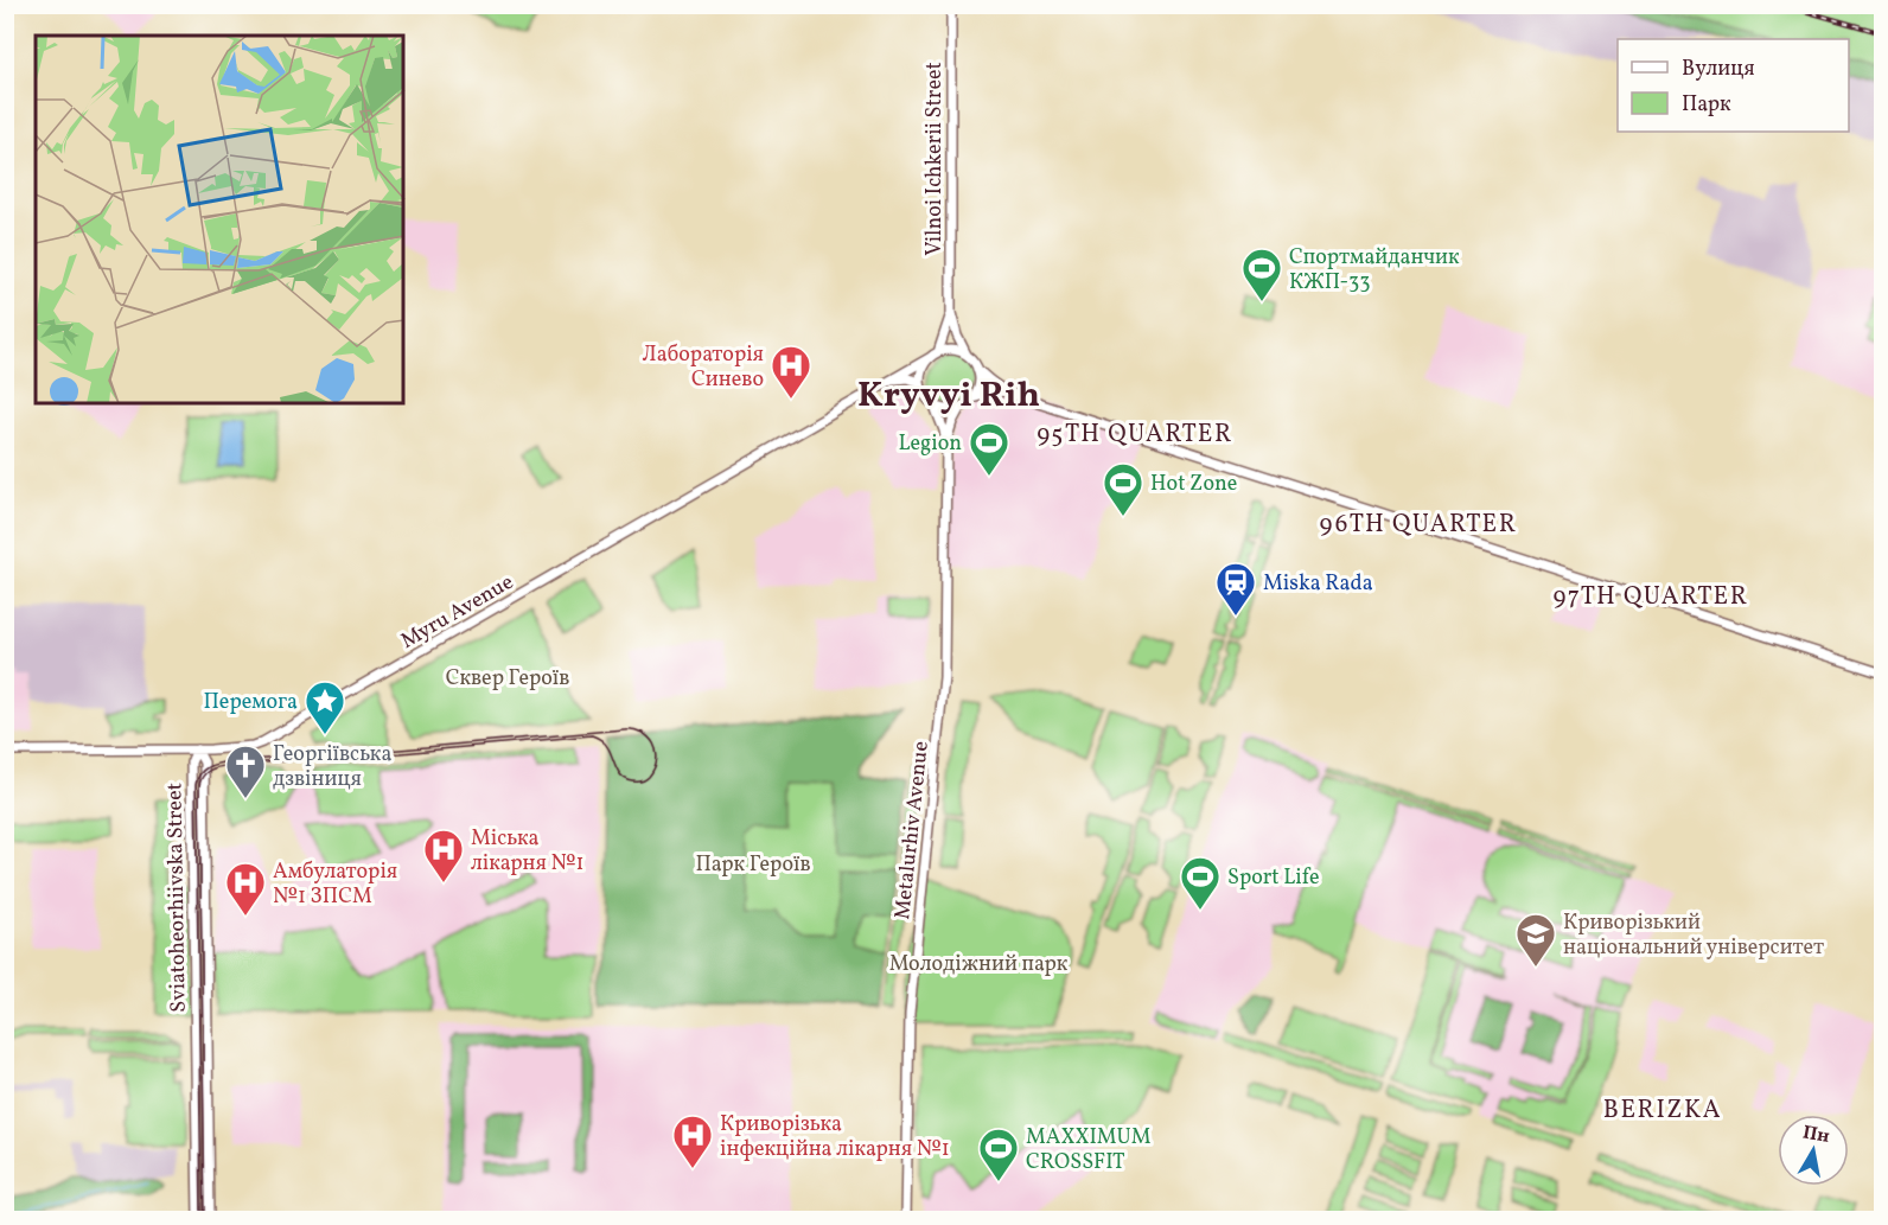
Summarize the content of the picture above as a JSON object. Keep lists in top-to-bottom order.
{
  "streets": {
    "main road": [
      "Vilnoi Ichkerii Street",
      "Myru Avenue",
      "Metalurhiv Avenue",
      "Sviatoheorhiivska Street"
    ]
  },
  "crossings": [
    ["Myru Avenue", "Sviatoheorhiivska Street"]
  ],
  "districts": [
    "Kryvyi Rih",
    "95TH QUARTER",
    "96TH QUARTER",
    "97TH QUARTER",
    "BERIZKA"
  ],
  "parks": ["Сквер Героїв", "Парк Героїв", "Молодіжний парк"],
  "places": {
    "sports": [
      "Спортмайданчик КЖП-33",
      "Legion",
      "Hot Zone",
      "Sport Life",
      "MAXXIMUM CROSSFIT"
    ],
    "hospital": [
      "Лабораторія Синево",
      "Міська лікарня №1",
      "Амбулаторія №1 ЗПСМ",
      "Криворізька інфекційна лікарня №1"
    ],
    "station": ["Miska Rada"],
    "place": ["Перемога"],
    "church": ["Георгіївська дзвіниця"],
    "school or university": ["Криворізький національний університет"]
  },
  "legend": ["Вулиця", "Парк"],
  "north": "top"
}
